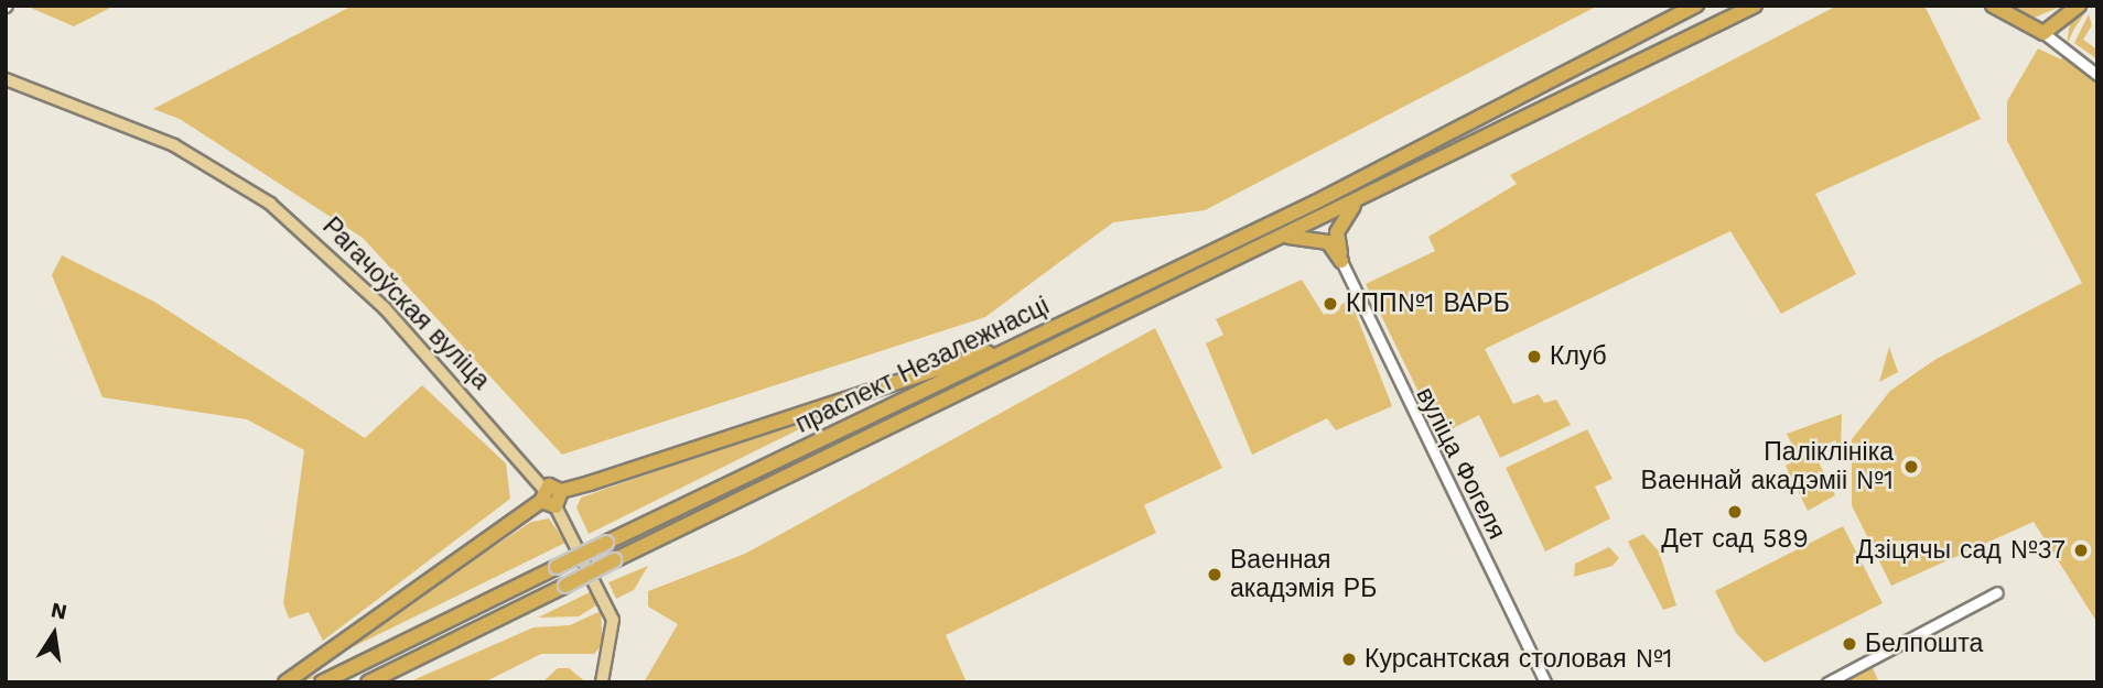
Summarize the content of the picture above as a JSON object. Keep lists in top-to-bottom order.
{
  "streets": {
    "highway": ["праспект Незалежнасці"],
    "main road": ["Рагачоўская вуліца"],
    "street": ["вуліца Фогеля"]
  },
  "places": [
    "КПП№1 ВАРБ",
    "Клуб",
    "Паліклініка Ваеннай акадэміі №1",
    "Дет сад 589",
    "Дзіцячы сад №37",
    "Ваенная акадэмія РБ",
    "Белпошта",
    "Курсантская столовая №1"
  ],
  "north": "top"
}
